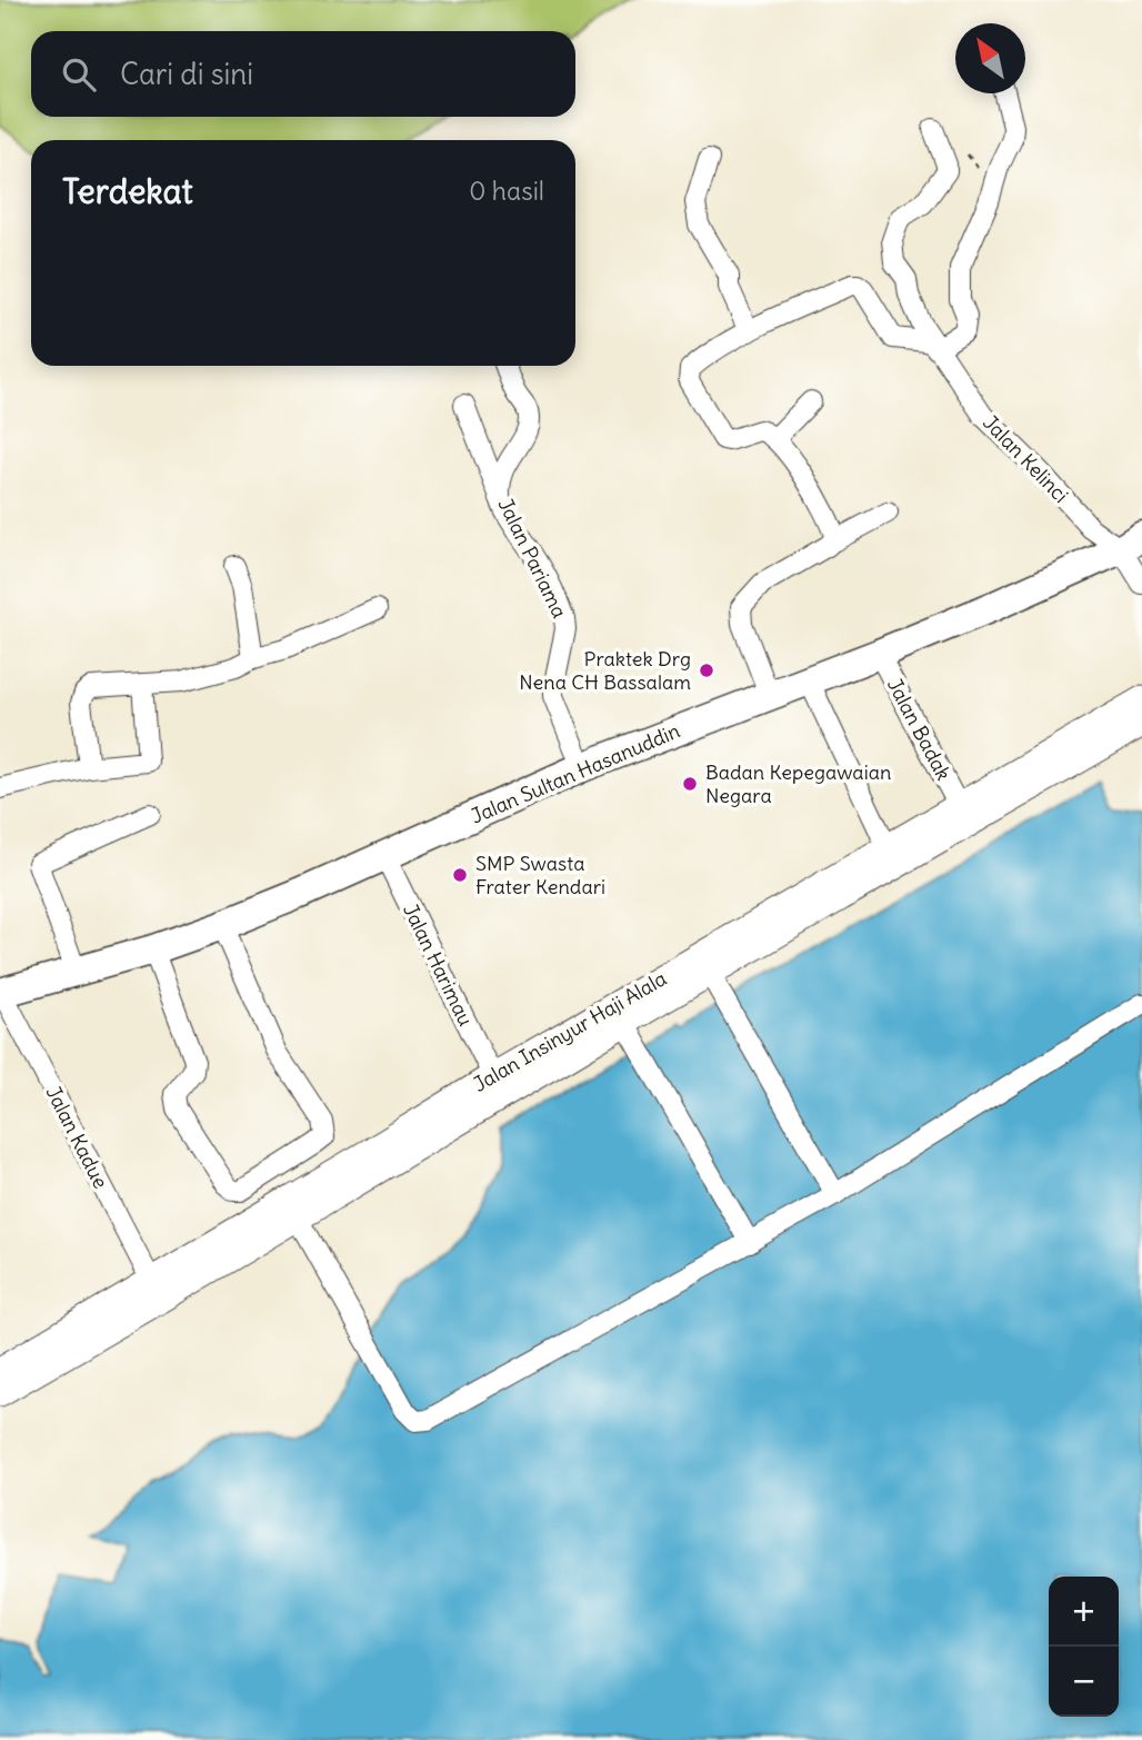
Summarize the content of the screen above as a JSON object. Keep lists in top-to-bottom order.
{
  "streets": {
    "highway": ["Jalan Sultan Hasanuddin"],
    "main road": ["Jalan Insinyur Haji Alala"],
    "street": [
      "Jalan Kelinci",
      "Jalan Pariama",
      "Jalan Badak",
      "Jalan Harimau",
      "Jalan Kadue"
    ]
  },
  "crossings": [
    ["Jalan Kelinci", "Jalan Sultan Hasanuddin"],
    ["Jalan Pariama", "Jalan Sultan Hasanuddin"],
    ["Jalan Badak", "Jalan Sultan Hasanuddin"],
    ["Jalan Badak", "Jalan Insinyur Haji Alala"],
    ["Jalan Sultan Hasanuddin", "Jalan Harimau"],
    ["Jalan Sultan Hasanuddin", "Jalan Kadue"],
    ["Jalan Harimau", "Jalan Insinyur Haji Alala"],
    ["Jalan Insinyur Haji Alala", "Jalan Kadue"]
  ],
  "places": ["Praktek Drg Nena CH Bassalam", "Badan Kepegawaian Negara", "SMP Swasta Frater Kendari"],
  "north": "top left",
  "page": {
    "search": "Cari di sini",
    "heading": ["Terdekat", "0 hasil"],
    "map_buttons": ["+", "−"]
  }
}
